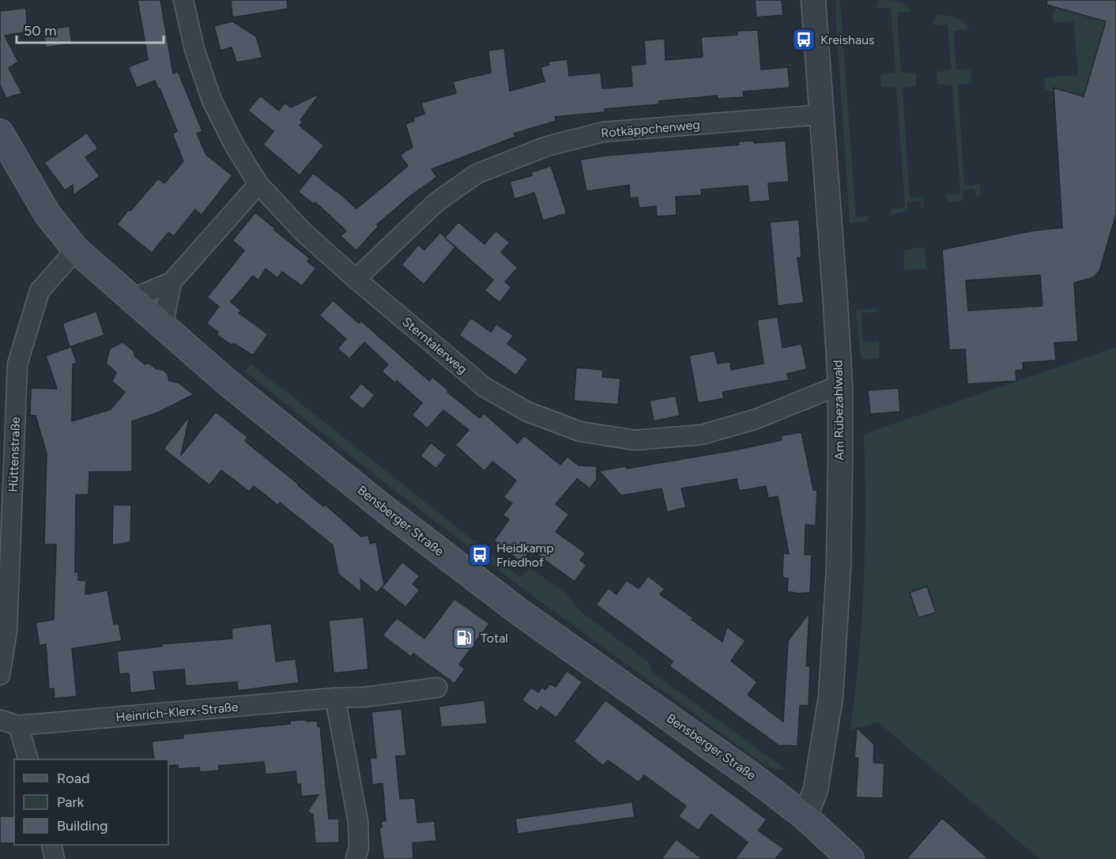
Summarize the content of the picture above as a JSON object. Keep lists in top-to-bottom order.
{
  "streets": {
    "main road": ["Bensberger Straße"],
    "street": [
      "Rotkäppchenweg",
      "Sterntalerweg",
      "Am Rübezahlwald",
      "Hüttenstraße",
      "Heinrich-Klerx-Straße"
    ]
  },
  "crossings": [
    ["Rotkäppchenweg", "Sterntalerweg"],
    ["Rotkäppchenweg", "Am Rübezahlwald"],
    ["Sterntalerweg", "Am Rübezahlwald"],
    ["Am Rübezahlwald", "Bensberger Straße"],
    ["Hüttenstraße", "Bensberger Straße"]
  ],
  "places": {
    "bus stop": ["Kreishaus", "Heidkamp Friedhof"],
    "fuel station": ["Total"]
  },
  "legend": ["Road", "Park", "Building"],
  "scale_bar": "50 m"
}
